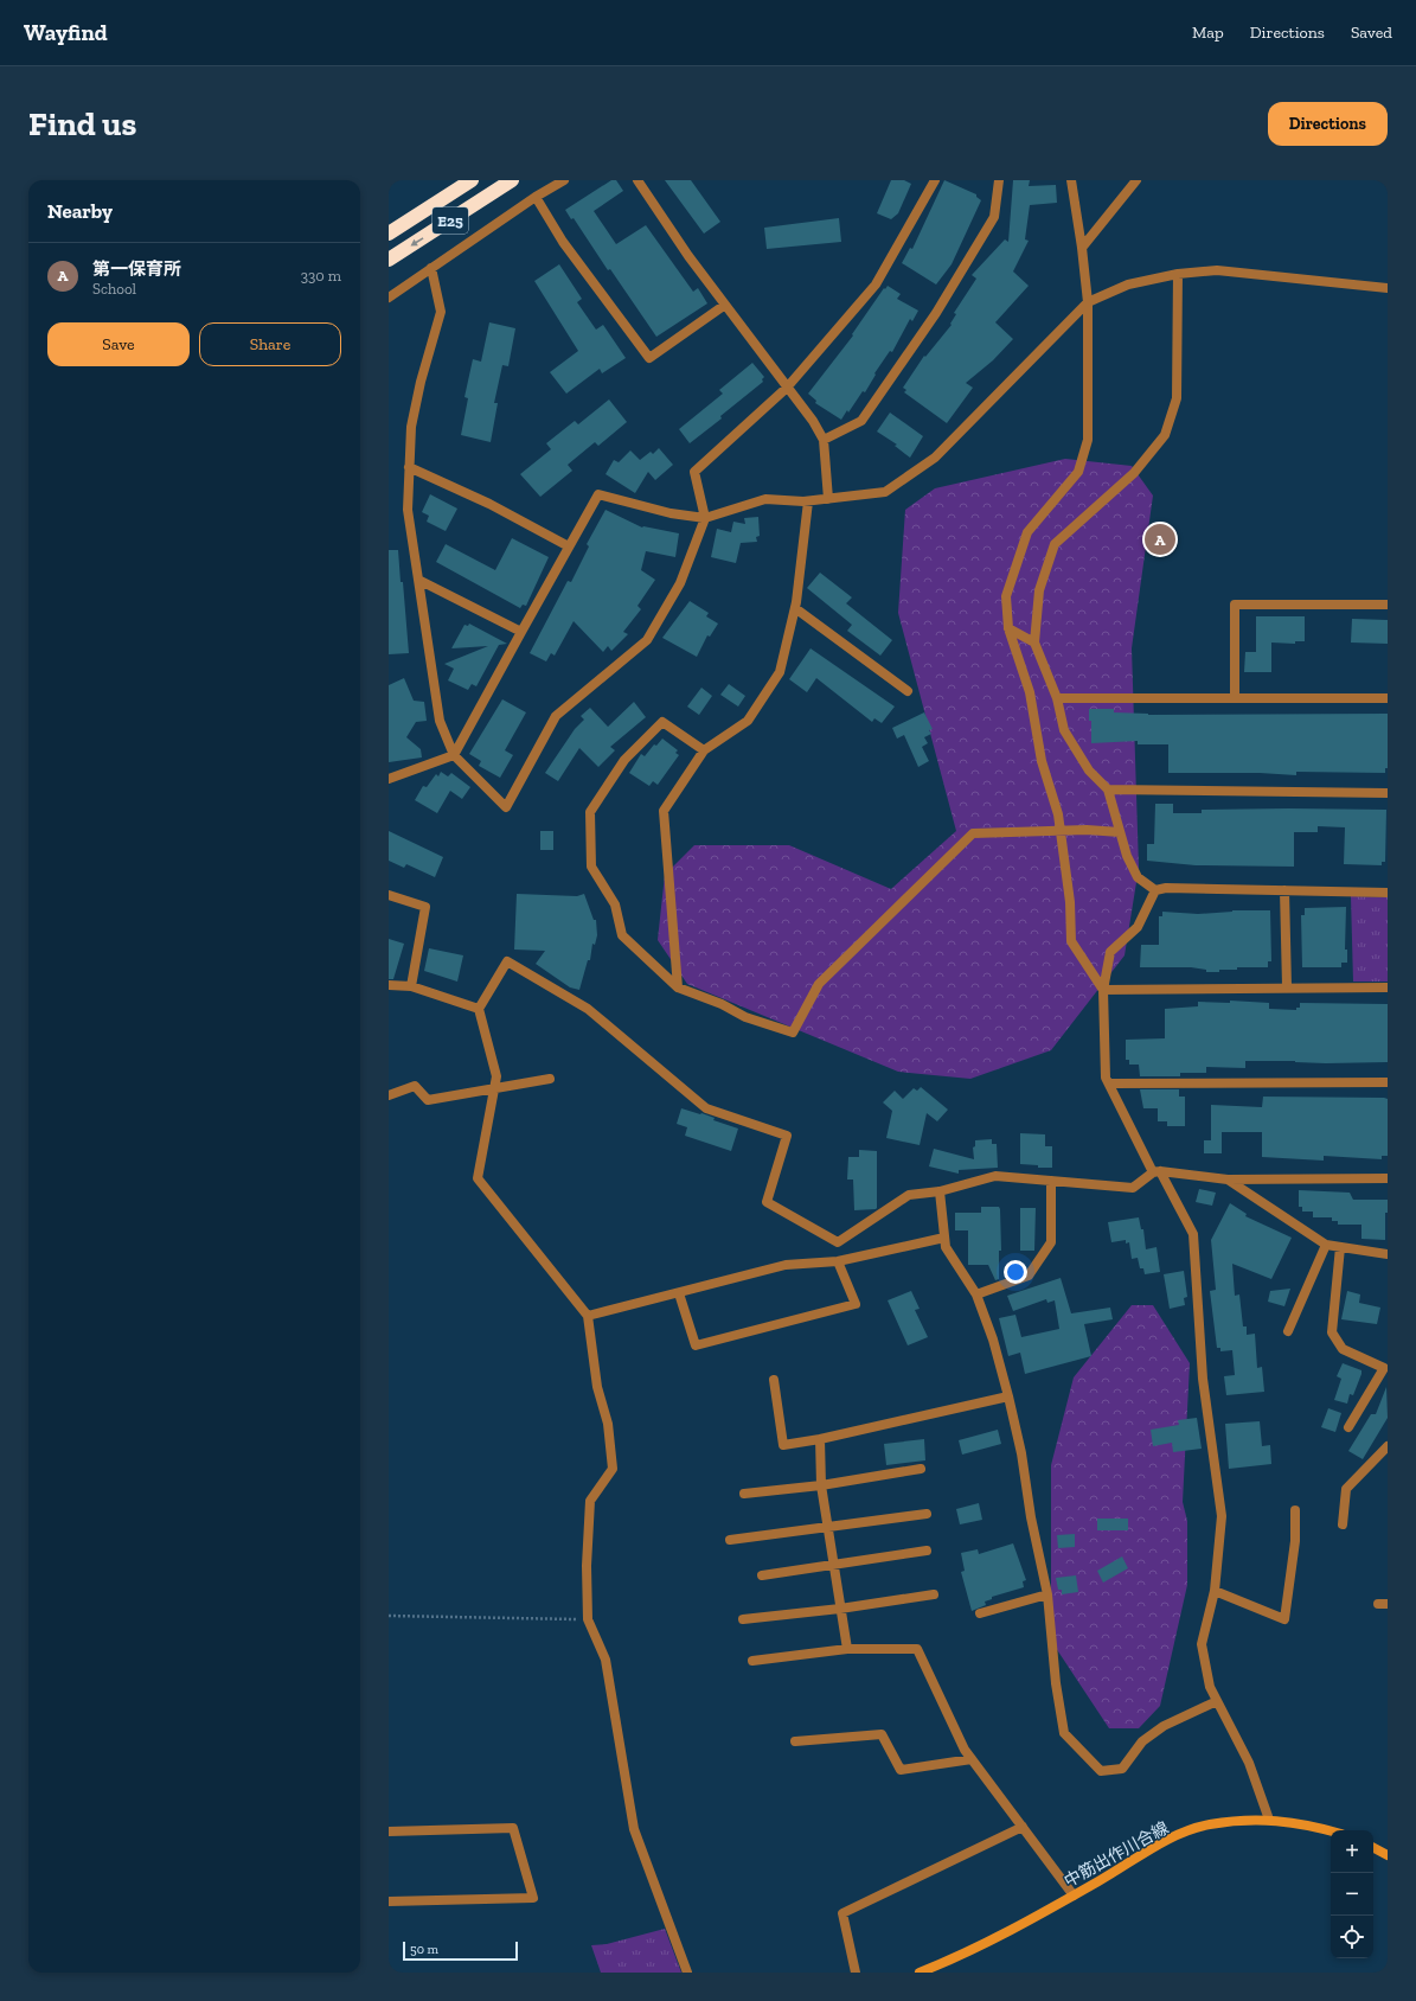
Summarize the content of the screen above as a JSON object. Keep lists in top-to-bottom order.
{
  "streets": {
    "highway": ["E25"],
    "main road": ["中筋出作川合線"]
  },
  "scale_bar": "50 m",
  "page": {
    "header": "Wayfind",
    "nav": ["Map", "Directions", "Saved"],
    "buttons": [
      "Directions",
      ["Save", "Share"]
    ],
    "title": "Find us",
    "heading": "Nearby",
    "list": [
      {
        "mark": "A",
        "name": "第一保育所",
        "note": "School",
        "value": "330 m"
      }
    ],
    "pins": "A",
    "map_buttons": ["+", "−"],
    "scale": "50 m"
  }
}
